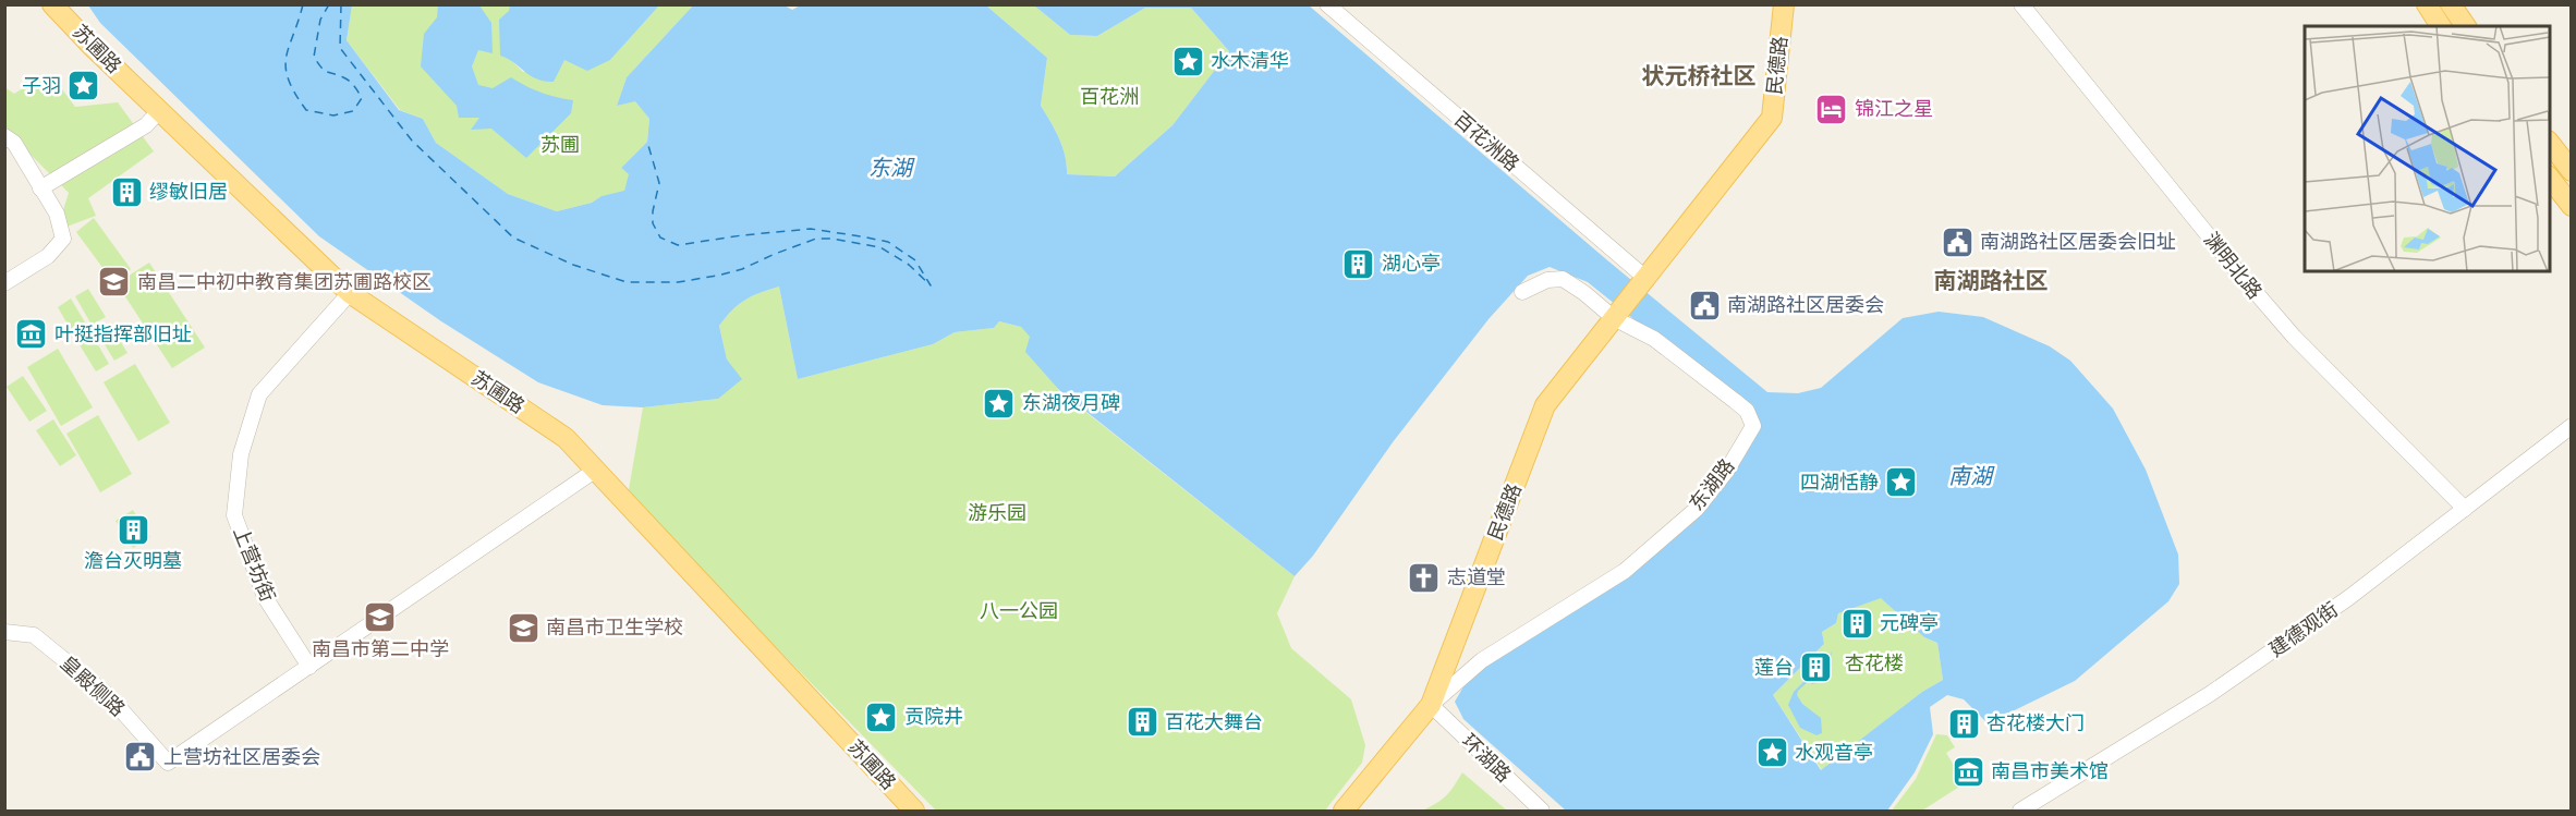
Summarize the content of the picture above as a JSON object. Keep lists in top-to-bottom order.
{
  "streets": {
    "main road": ["苏圃路", "民德路"],
    "street": [
      "百花洲路",
      "渊明北路",
      "东湖路",
      "上营坊街",
      "建德观街",
      "皇殿侧路",
      "环湖路"
    ]
  },
  "crossings": [
    ["苏圃路", "上营坊街"],
    ["民德路", "百花洲路"],
    ["民德路", "东湖路"],
    ["民德路", "环湖路"],
    ["渊明北路", "建德观街"],
    ["东湖路", "环湖路"],
    ["上营坊街", "皇殿侧路"]
  ],
  "districts": ["状元桥社区", "南湖路社区"],
  "water": ["东湖", "南湖"],
  "parks": [
    "百花洲",
    "苏圃",
    "游乐园",
    "八一公园",
    "杏花楼"
  ],
  "places": {
    "place": [
      "水木清华",
      "子羽",
      "东湖夜月碑",
      "四湖恬静",
      "贡院井",
      "水观音亭"
    ],
    "hotel": ["锦江之星"],
    "building": [
      "缪敏旧居",
      "湖心亭",
      "澹台灭明墓",
      "元碑亭",
      "莲台",
      "百花大舞台",
      "杏花楼大门"
    ],
    "public building": ["南湖路社区居委会旧址", "南湖路社区居委会", "上营坊社区居委会"],
    "school or university": ["南昌二中初中教育集团苏圃路校区", "南昌市第二中学", "南昌市卫生学校"],
    "museum": ["叶挺指挥部旧址", "南昌市美术馆"],
    "church": ["志道堂"]
  }
}
